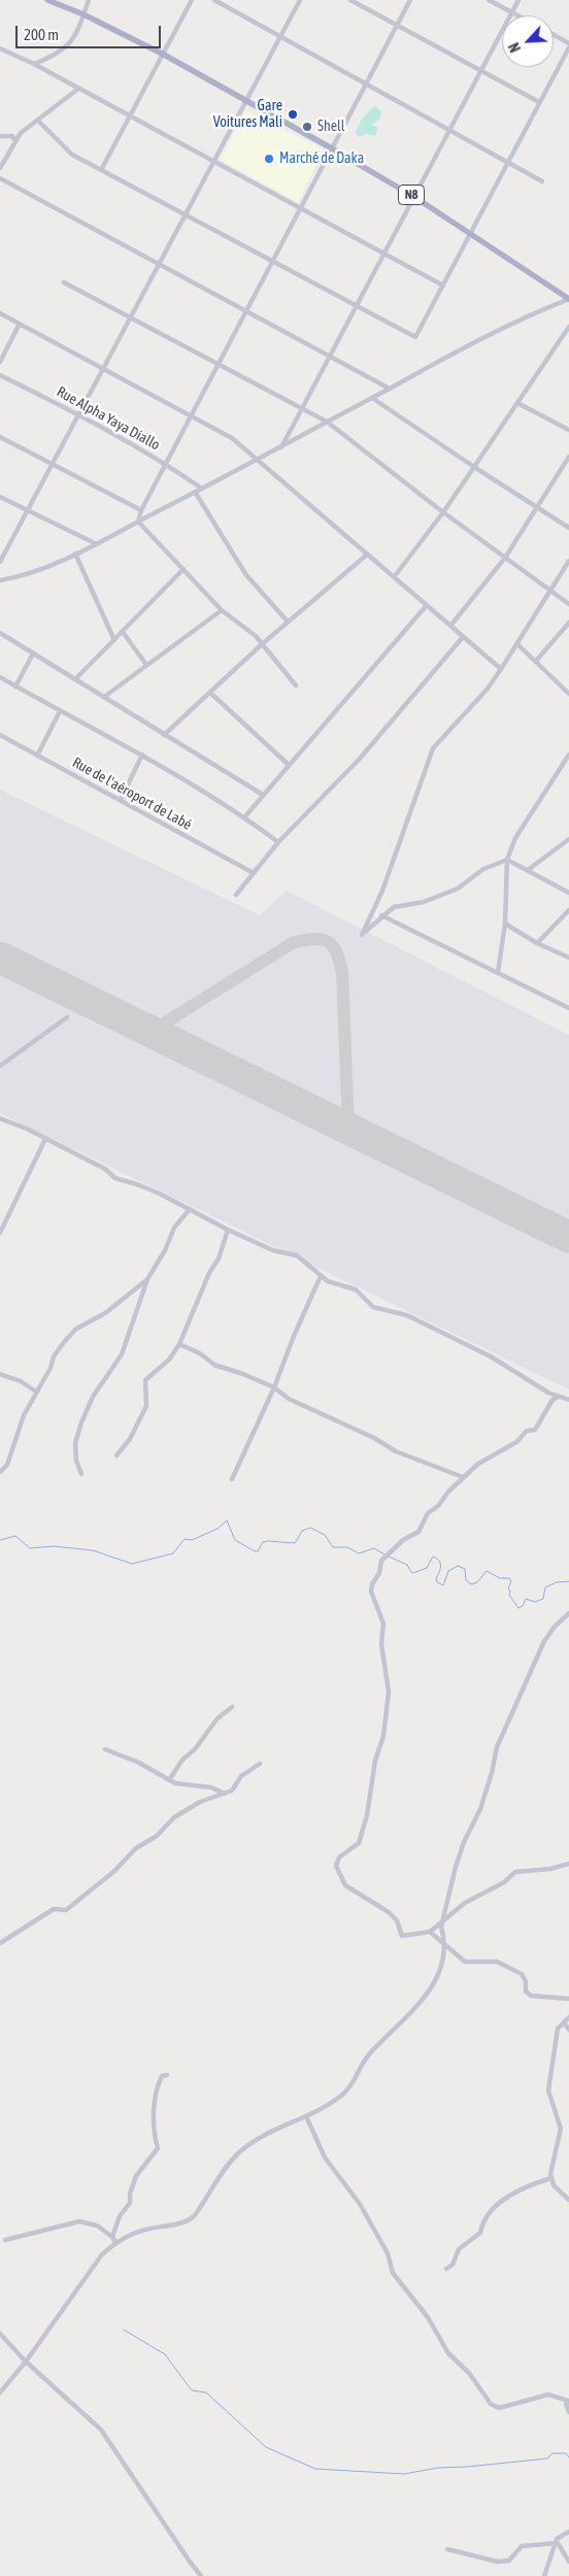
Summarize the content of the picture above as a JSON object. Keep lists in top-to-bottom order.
{
  "streets": {
    "main road": ["N8"],
    "street": ["Rue Alpha Yaya Diallo", "Rue de l'aéroport de Labé"]
  },
  "places": ["Gare Voitures Mali", "Shell", "Marché de Daka"],
  "scale_bar": "200 m",
  "north": "bottom left"
}
